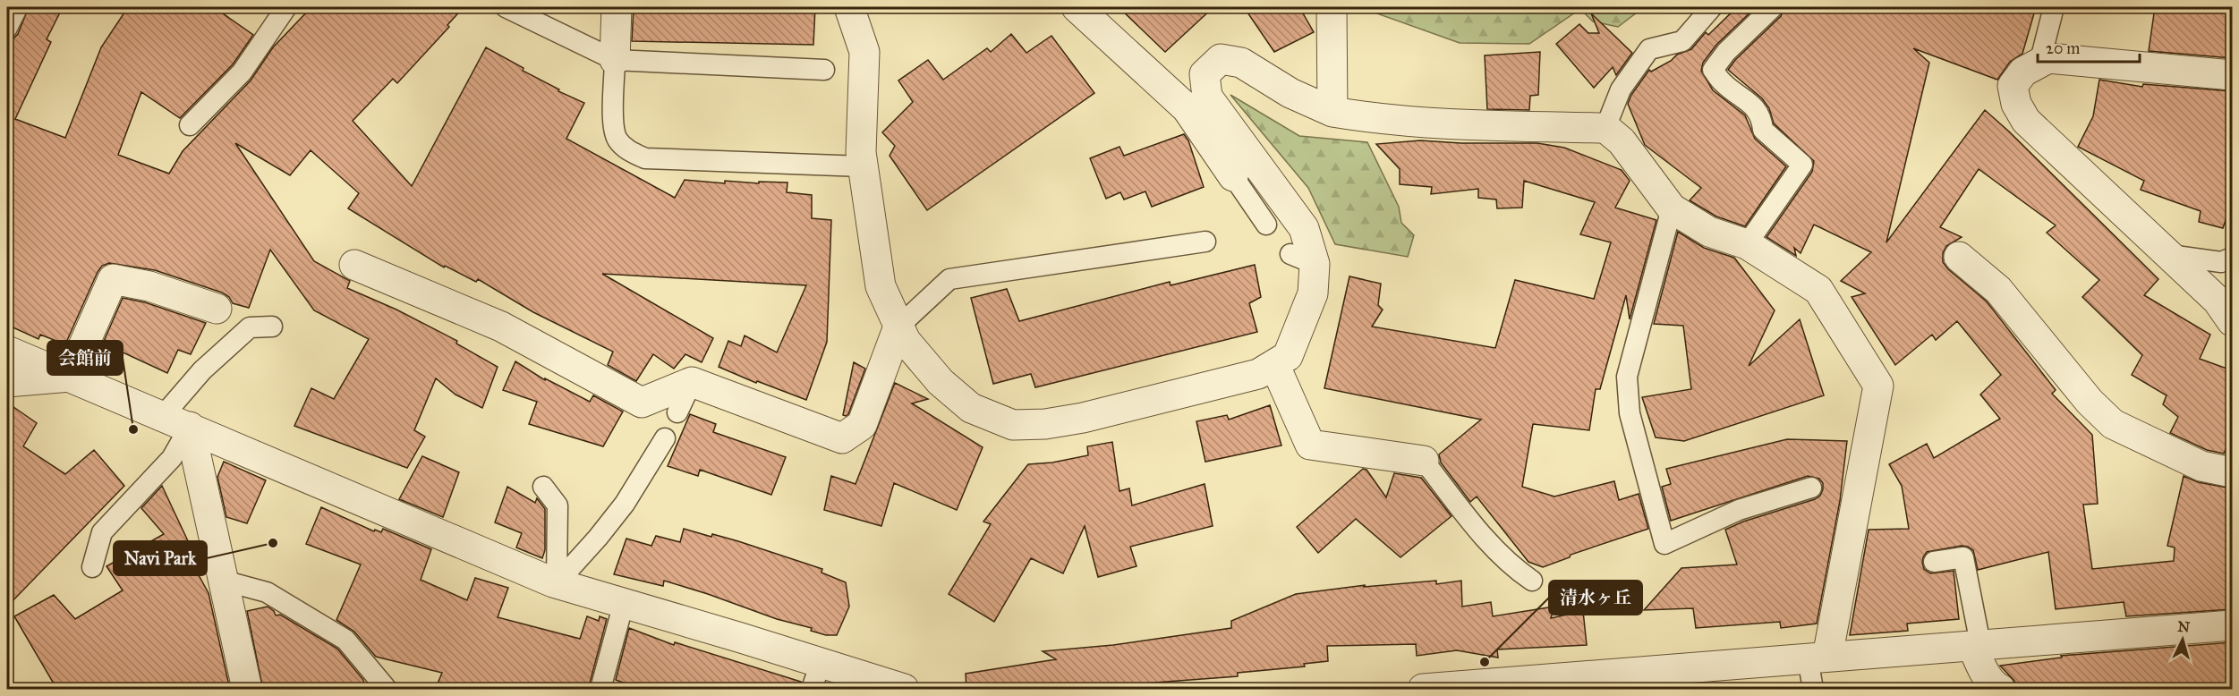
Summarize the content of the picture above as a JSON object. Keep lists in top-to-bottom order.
{
  "places": ["会館前", "Navi Park", "清水ヶ丘"],
  "scale_bar": "20 m",
  "north": "top"
}
